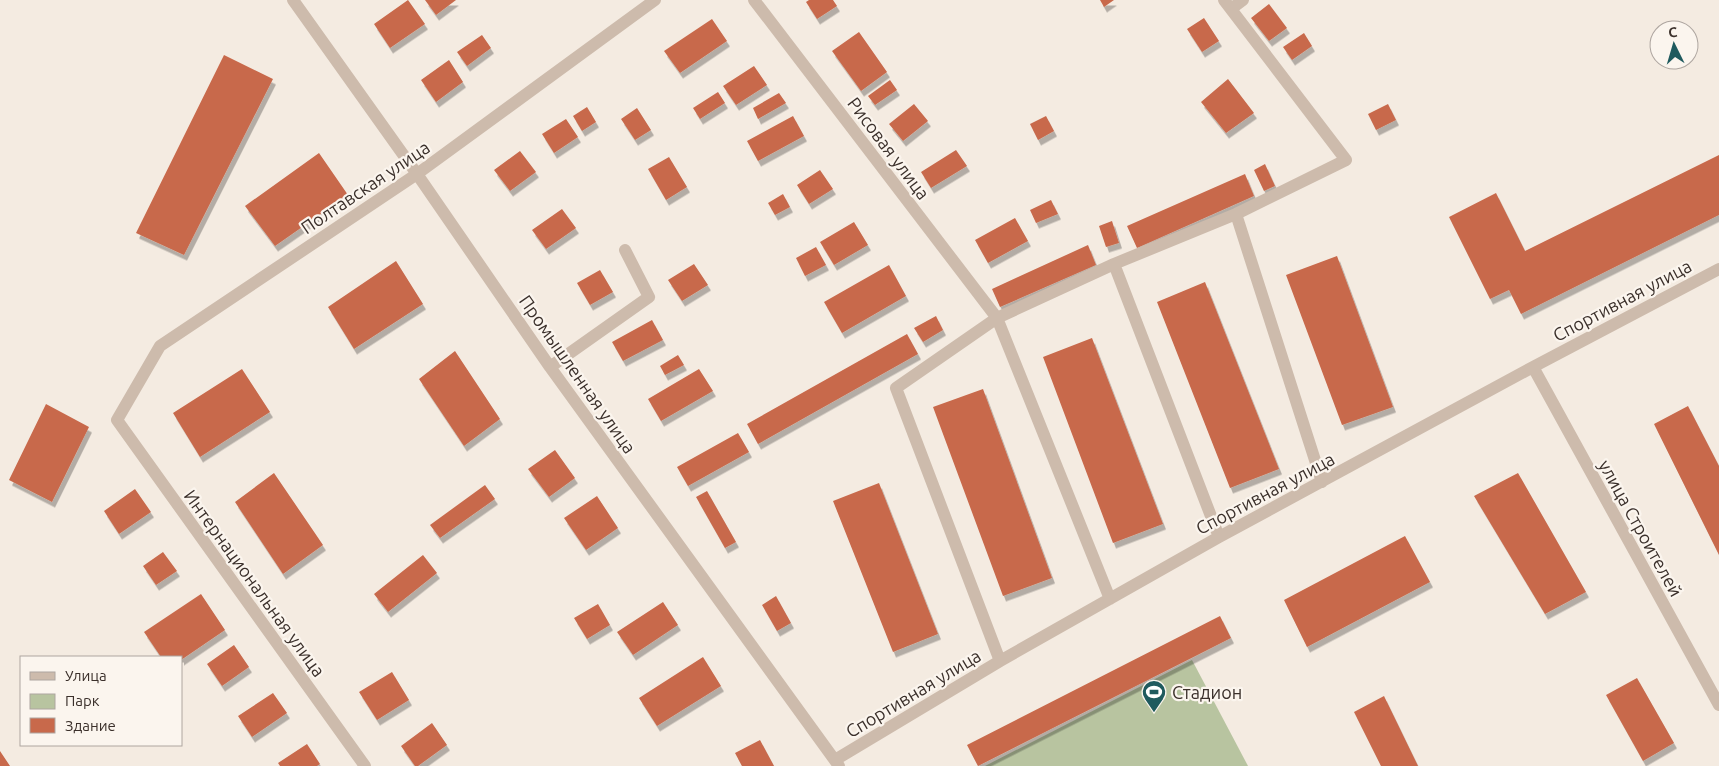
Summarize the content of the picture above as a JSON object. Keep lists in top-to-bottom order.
{
  "streets": {
    "street": [
      "Рисовая улица",
      "Полтавская улица",
      "Спортивная улица",
      "Промышленная улица",
      "улица Строителей",
      "Интернациональная улица"
    ]
  },
  "crossings": [
    ["Рисовая улица", "Спортивная улица"],
    ["Полтавская улица", "Промышленная улица"],
    ["Полтавская улица", "Интернациональная улица"],
    ["Спортивная улица", "Промышленная улица"],
    ["Спортивная улица", "улица Строителей"]
  ],
  "places": {
    "sports": ["Стадион"]
  },
  "legend": ["Улица", "Парк", "Здание"],
  "north": "top"
}
